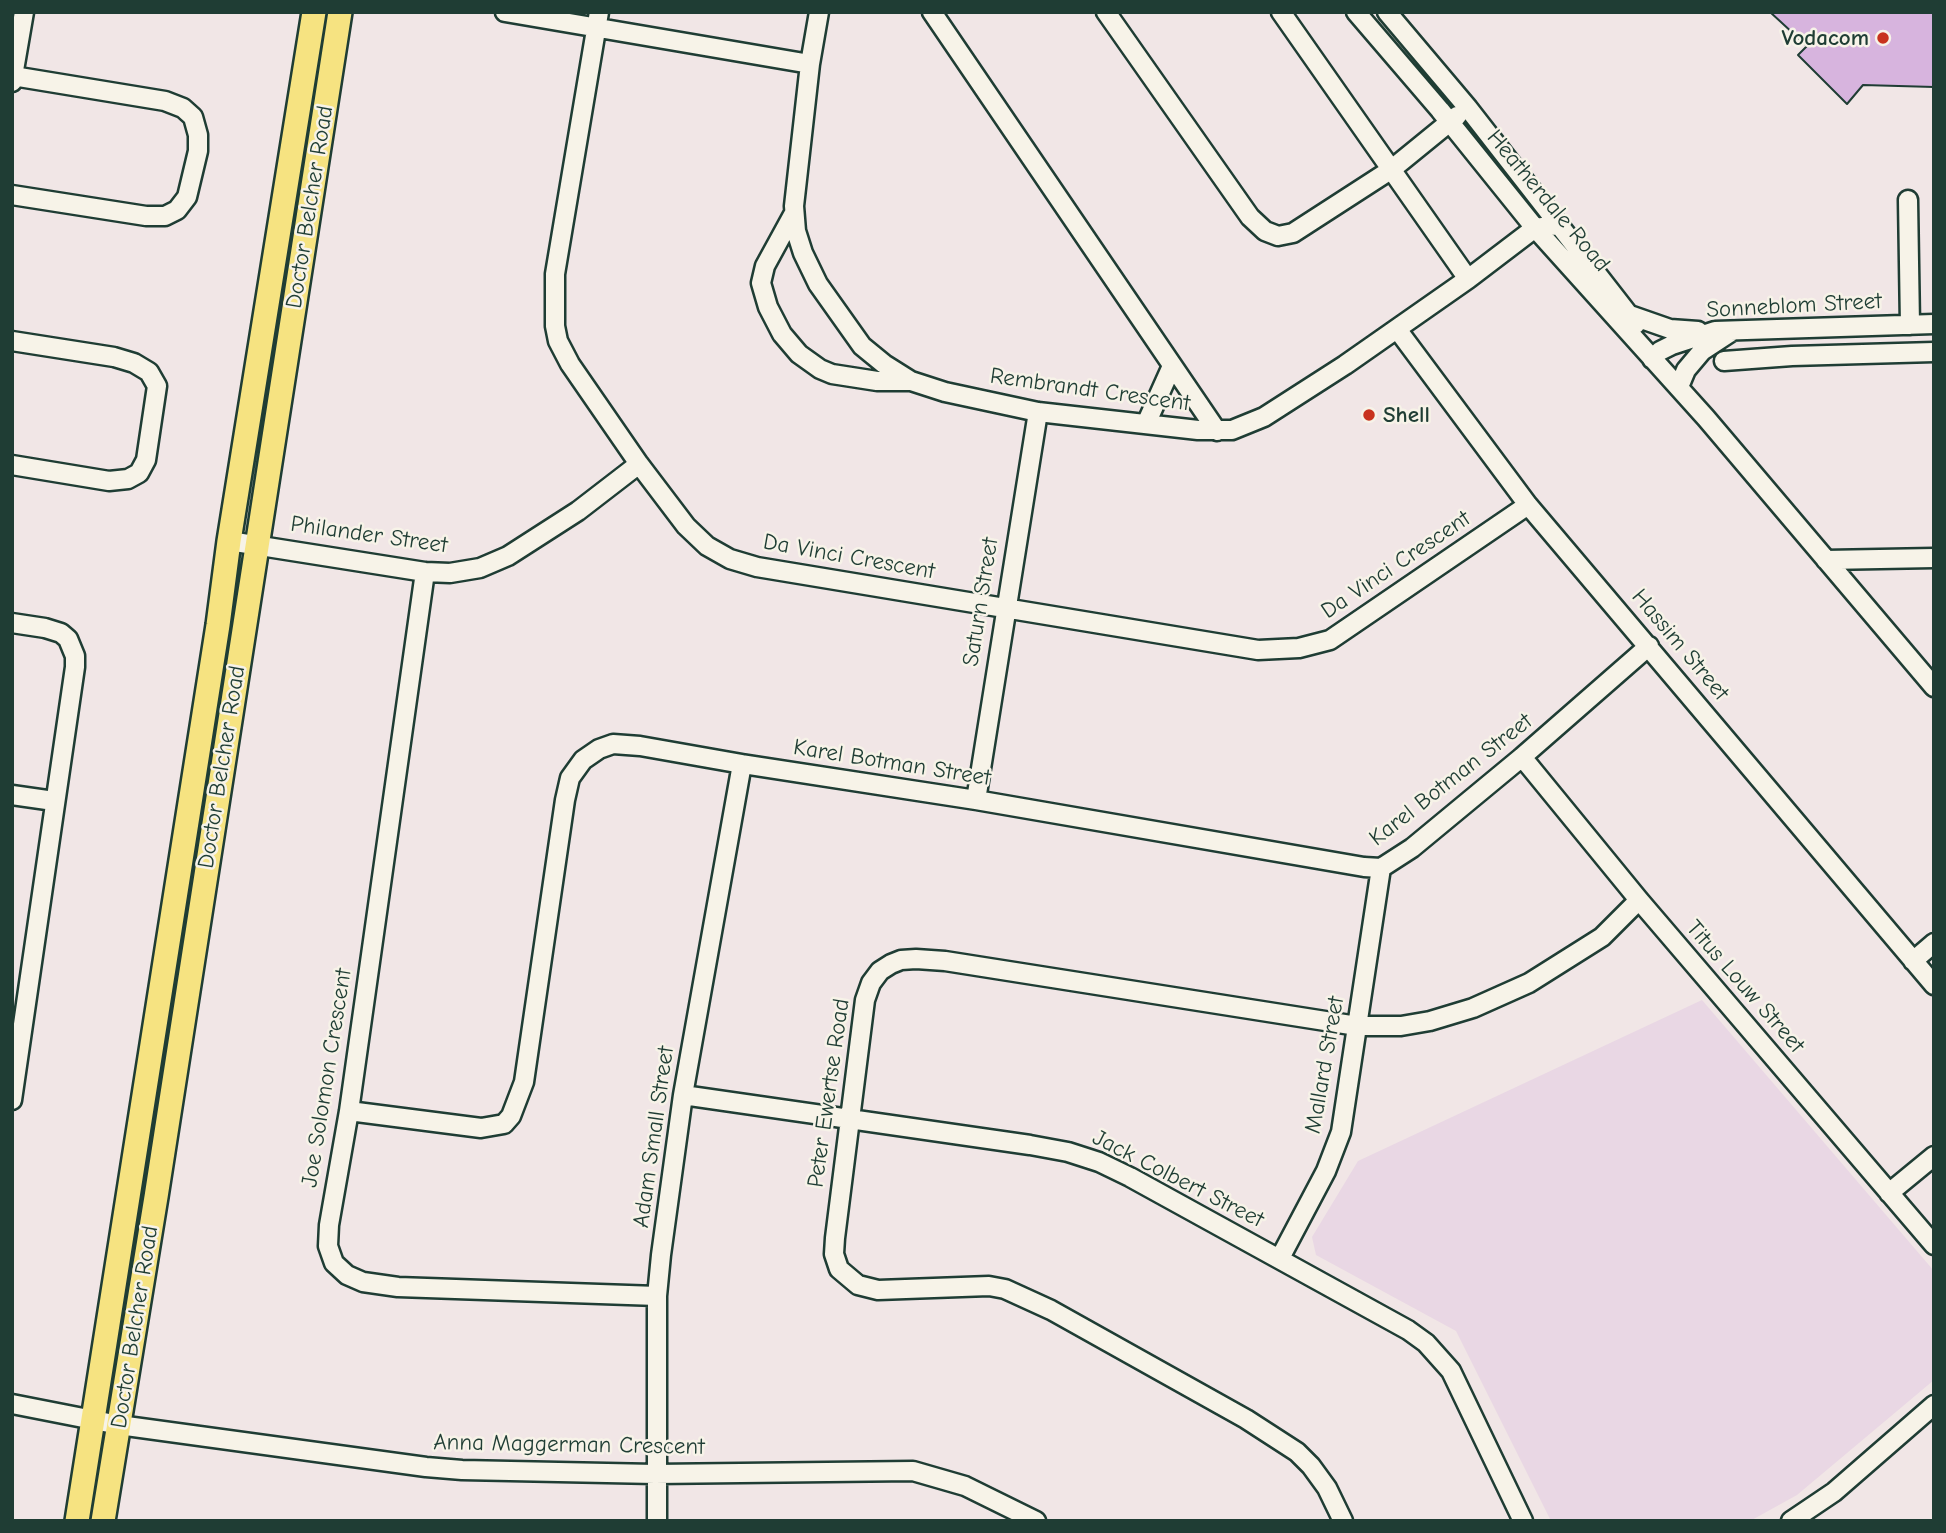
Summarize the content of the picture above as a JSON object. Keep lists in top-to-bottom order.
{
  "streets": {
    "main road": ["Doctor Belcher Road"],
    "street": [
      "Heatherdale Road",
      "Sonneblom Street",
      "Rembrandt Crescent",
      "Philander Street",
      "Da Vinci Crescent",
      "Saturn Street",
      "Hassim Street",
      "Karel Botman Street",
      "Titus Louw Street",
      "Mallard Street",
      "Joe Solomon Crescent",
      "Peter Ewertse Road",
      "Adam Small Street",
      "Jack Colbert Street",
      "Anna Maggerman Crescent"
    ]
  },
  "crossings": [
    ["Heatherdale Road", "Sonneblom Street"],
    ["Heatherdale Road", "Rembrandt Crescent"],
    ["Doctor Belcher Road", "Philander Street"],
    ["Doctor Belcher Road", "Anna Maggerman Crescent"],
    ["Rembrandt Crescent", "Saturn Street"],
    ["Rembrandt Crescent", "Hassim Street"],
    ["Philander Street", "Da Vinci Crescent"],
    ["Philander Street", "Joe Solomon Crescent"],
    ["Da Vinci Crescent", "Saturn Street"],
    ["Da Vinci Crescent", "Hassim Street"],
    ["Saturn Street", "Karel Botman Street"],
    ["Hassim Street", "Karel Botman Street"],
    ["Karel Botman Street", "Titus Louw Street"],
    ["Karel Botman Street", "Mallard Street"],
    ["Karel Botman Street", "Joe Solomon Crescent"],
    ["Karel Botman Street", "Adam Small Street"],
    ["Titus Louw Street", "Peter Ewertse Road"],
    ["Mallard Street", "Peter Ewertse Road"],
    ["Mallard Street", "Jack Colbert Street"],
    ["Joe Solomon Crescent", "Adam Small Street"],
    ["Peter Ewertse Road", "Jack Colbert Street"],
    ["Adam Small Street", "Jack Colbert Street"],
    ["Adam Small Street", "Anna Maggerman Crescent"]
  ],
  "places": ["Vodacom", "Shell"]
}
